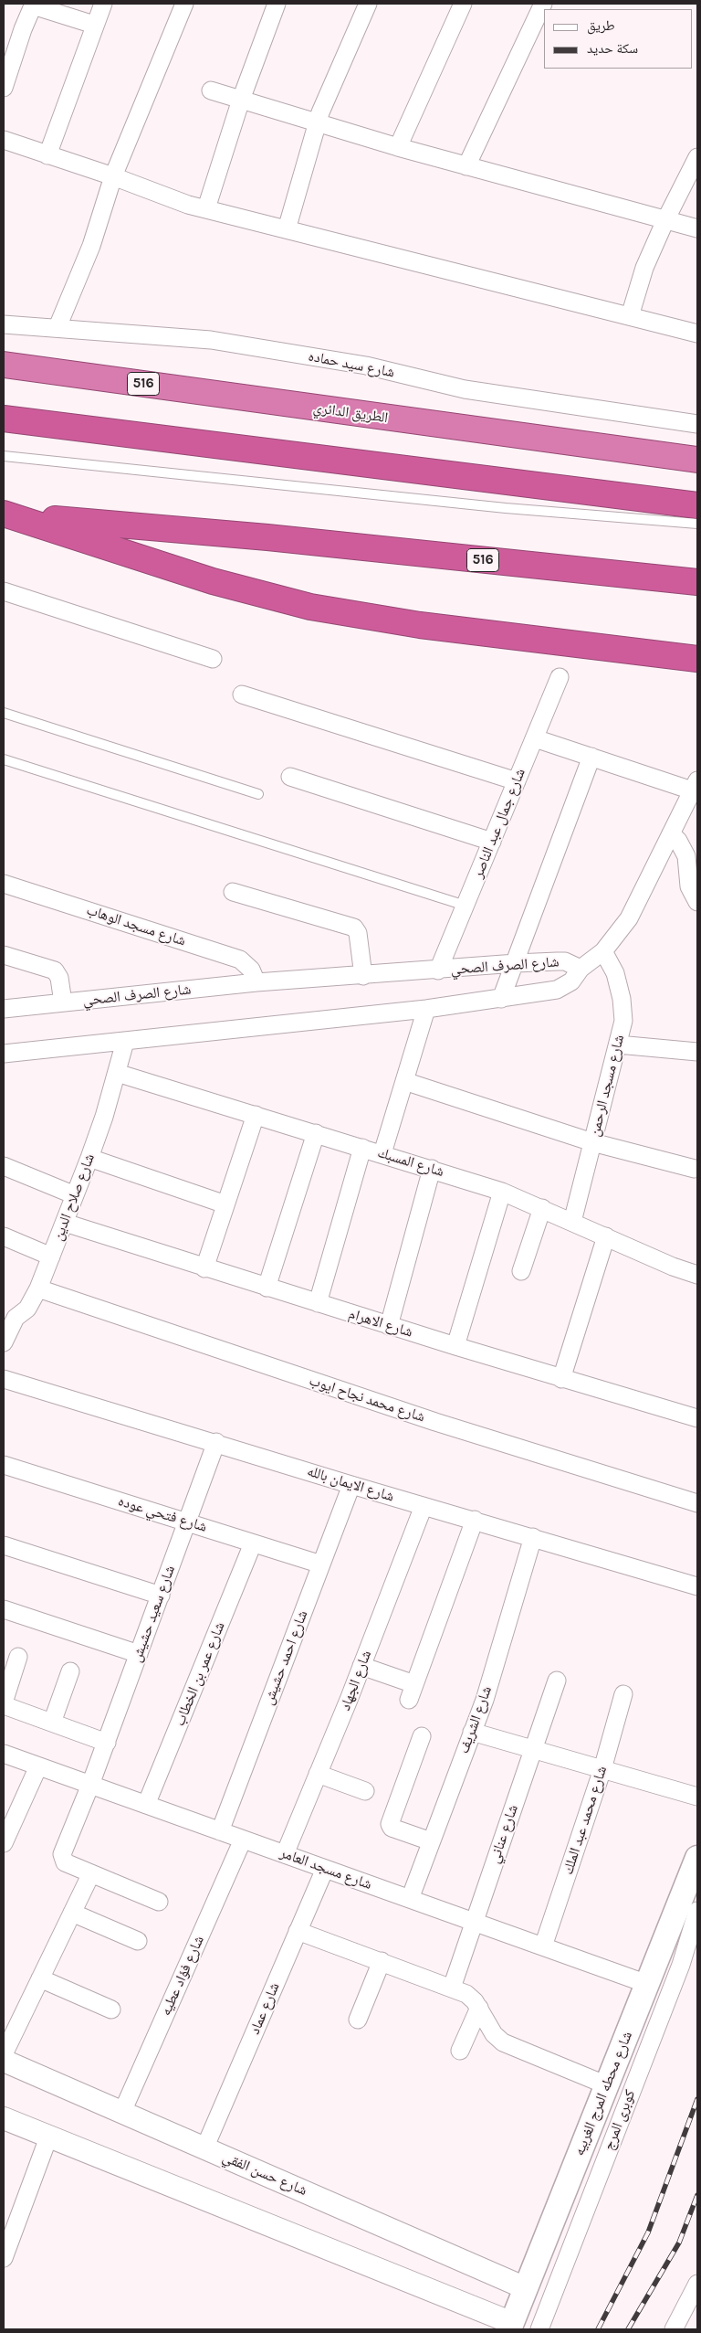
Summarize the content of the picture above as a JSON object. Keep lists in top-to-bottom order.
{
  "streets": {
    "highway": ["516", "الطريق الدائري"],
    "main road": ["شارع محطه المرج الغربيه"],
    "street": [
      "شارع سيد حماده",
      "شارع جمال عبد الناصر",
      "شارع مسجد الوهاب",
      "شارع الصرف الصحي",
      "شارع مسجد الرحمن",
      "شارع المسبك",
      "شارع صلاح الدين",
      "شارع الاهرام",
      "شارع محمد نجاح ايوب",
      "شارع الايمان بالله",
      "شارع فتحي عوده",
      "شارع سعيد حشيش",
      "شارع احمد حشيش",
      "شارع عمر بن الخطاب",
      "شارع الجهاد",
      "شارع الشريف",
      "شارع محمد عبد الملك",
      "شارع عناني",
      "شارع مسجد العامر",
      "شارع فؤاد عطيه",
      "شارع عماد",
      "كوبرى المرج",
      "شارع حسن الفقي"
    ]
  },
  "crossings": [
    ["شارع جمال عبد الناصر", "شارع الصرف الصحي"],
    ["شارع مسجد الوهاب", "شارع الصرف الصحي"],
    ["شارع الصرف الصحي", "شارع صلاح الدين"],
    ["شارع مسجد الرحمن", "شارع المسبك"],
    ["شارع المسبك", "شارع صلاح الدين"],
    ["شارع صلاح الدين", "شارع الاهرام"],
    ["شارع صلاح الدين", "شارع محمد نجاح ايوب"],
    ["شارع الايمان بالله", "شارع سعيد حشيش"],
    ["شارع الايمان بالله", "شارع احمد حشيش"],
    ["شارع الايمان بالله", "شارع الجهاد"],
    ["شارع الايمان بالله", "شارع الشريف"],
    ["شارع فتحي عوده", "شارع سعيد حشيش"],
    ["شارع فتحي عوده", "شارع احمد حشيش"],
    ["شارع فتحي عوده", "شارع عمر بن الخطاب"],
    ["شارع سعيد حشيش", "شارع مسجد العامر"],
    ["شارع احمد حشيش", "شارع مسجد العامر"],
    ["شارع عمر بن الخطاب", "شارع مسجد العامر"],
    ["شارع الجهاد", "شارع مسجد العامر"],
    ["شارع الشريف", "شارع مسجد العامر"],
    ["شارع محمد عبد الملك", "شارع مسجد العامر"],
    ["شارع عناني", "شارع مسجد العامر"],
    ["شارع مسجد العامر", "شارع فؤاد عطيه"],
    ["شارع مسجد العامر", "شارع عماد"],
    ["شارع مسجد العامر", "شارع محطه المرج الغربيه"],
    ["شارع فؤاد عطيه", "شارع حسن الفقي"],
    ["شارع عماد", "شارع حسن الفقي"],
    ["شارع محطه المرج الغربيه", "شارع حسن الفقي"]
  ],
  "legend": ["طريق", "سكة حديد"]
}
